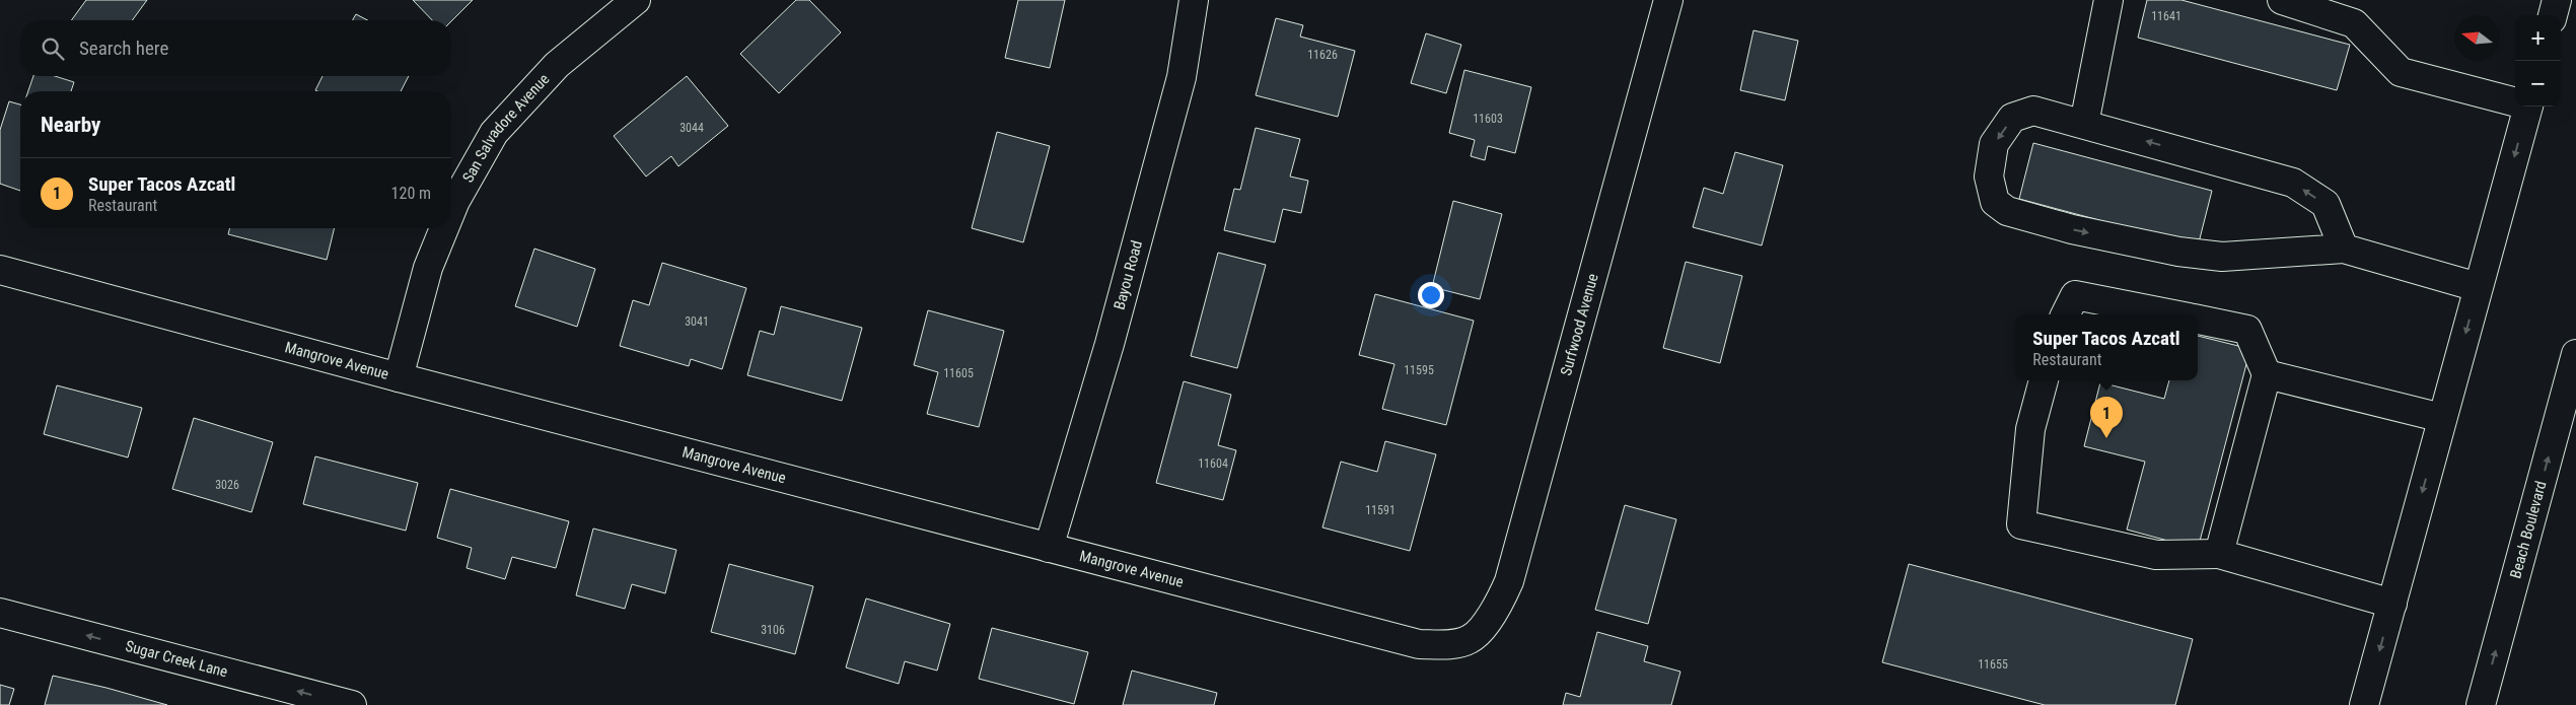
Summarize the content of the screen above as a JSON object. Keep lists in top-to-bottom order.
{
  "streets": {
    "main road": [
      "San Salvadore Avenue",
      "Bayou Road",
      "Surfwood Avenue",
      "Mangrove Avenue",
      "Beach Boulevard",
      "Sugar Creek Lane"
    ]
  },
  "crossings": [
    ["San Salvadore Avenue", "Mangrove Avenue"],
    ["Bayou Road", "Mangrove Avenue"],
    ["Surfwood Avenue", "Mangrove Avenue"]
  ],
  "one_way": ["Sugar Creek Lane"],
  "house_numbers": [
    "11641",
    "11626",
    "11603",
    "3044",
    "3041",
    "11595",
    "11605",
    "11604",
    "3026",
    "11591",
    "3106",
    "11655"
  ],
  "north": "left",
  "page": {
    "map_buttons": ["+", "−"],
    "search": "Search here",
    "heading": "Nearby",
    "list": [
      {
        "mark": "1",
        "name": "Super Tacos Azcatl",
        "note": "Restaurant",
        "value": "120 m"
      }
    ],
    "popup": ["Super Tacos Azcatl", "Restaurant"],
    "pins": "1"
  }
}
